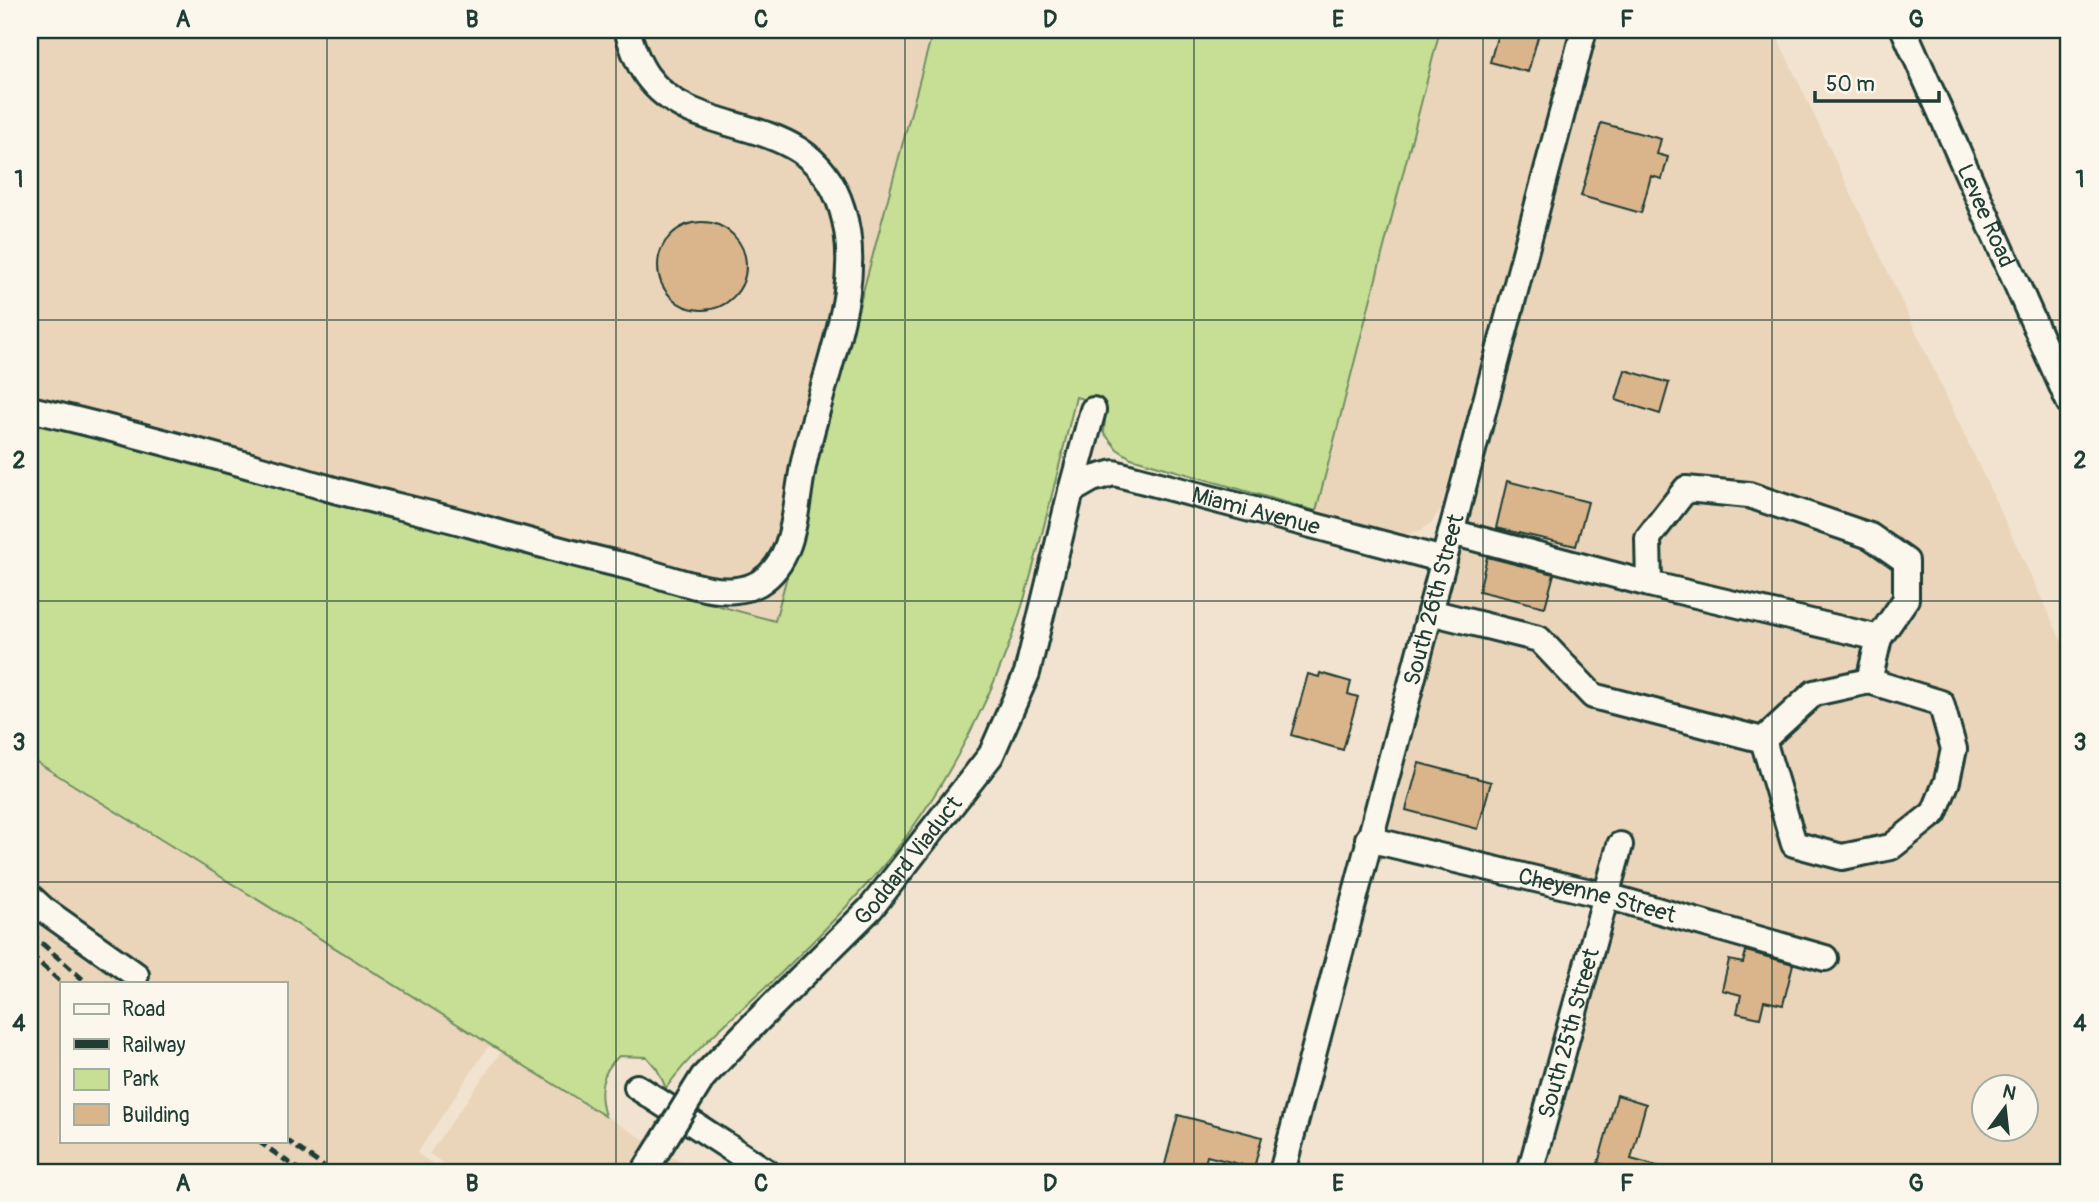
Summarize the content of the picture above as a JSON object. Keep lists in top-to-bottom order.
{
  "streets": {
    "street": [
      "Levee Road",
      "Miami Avenue",
      "South 26th Street",
      "Goddard Viaduct",
      "Cheyenne Street",
      "South 25th Street"
    ]
  },
  "crossings": [
    ["Miami Avenue", "South 26th Street"],
    ["Miami Avenue", "Goddard Viaduct"],
    ["South 26th Street", "Cheyenne Street"],
    ["Cheyenne Street", "South 25th Street"]
  ],
  "legend": [
    "Road",
    "Railway",
    "Park",
    "Building"
  ],
  "scale_bar": "50 m",
  "north": "top",
  "grid": {
    "columns": [
      "A",
      "B",
      "C",
      "D",
      "E",
      "F",
      "G"
    ],
    "rows": [
      "1",
      "2",
      "3",
      "4"
    ]
  }
}
